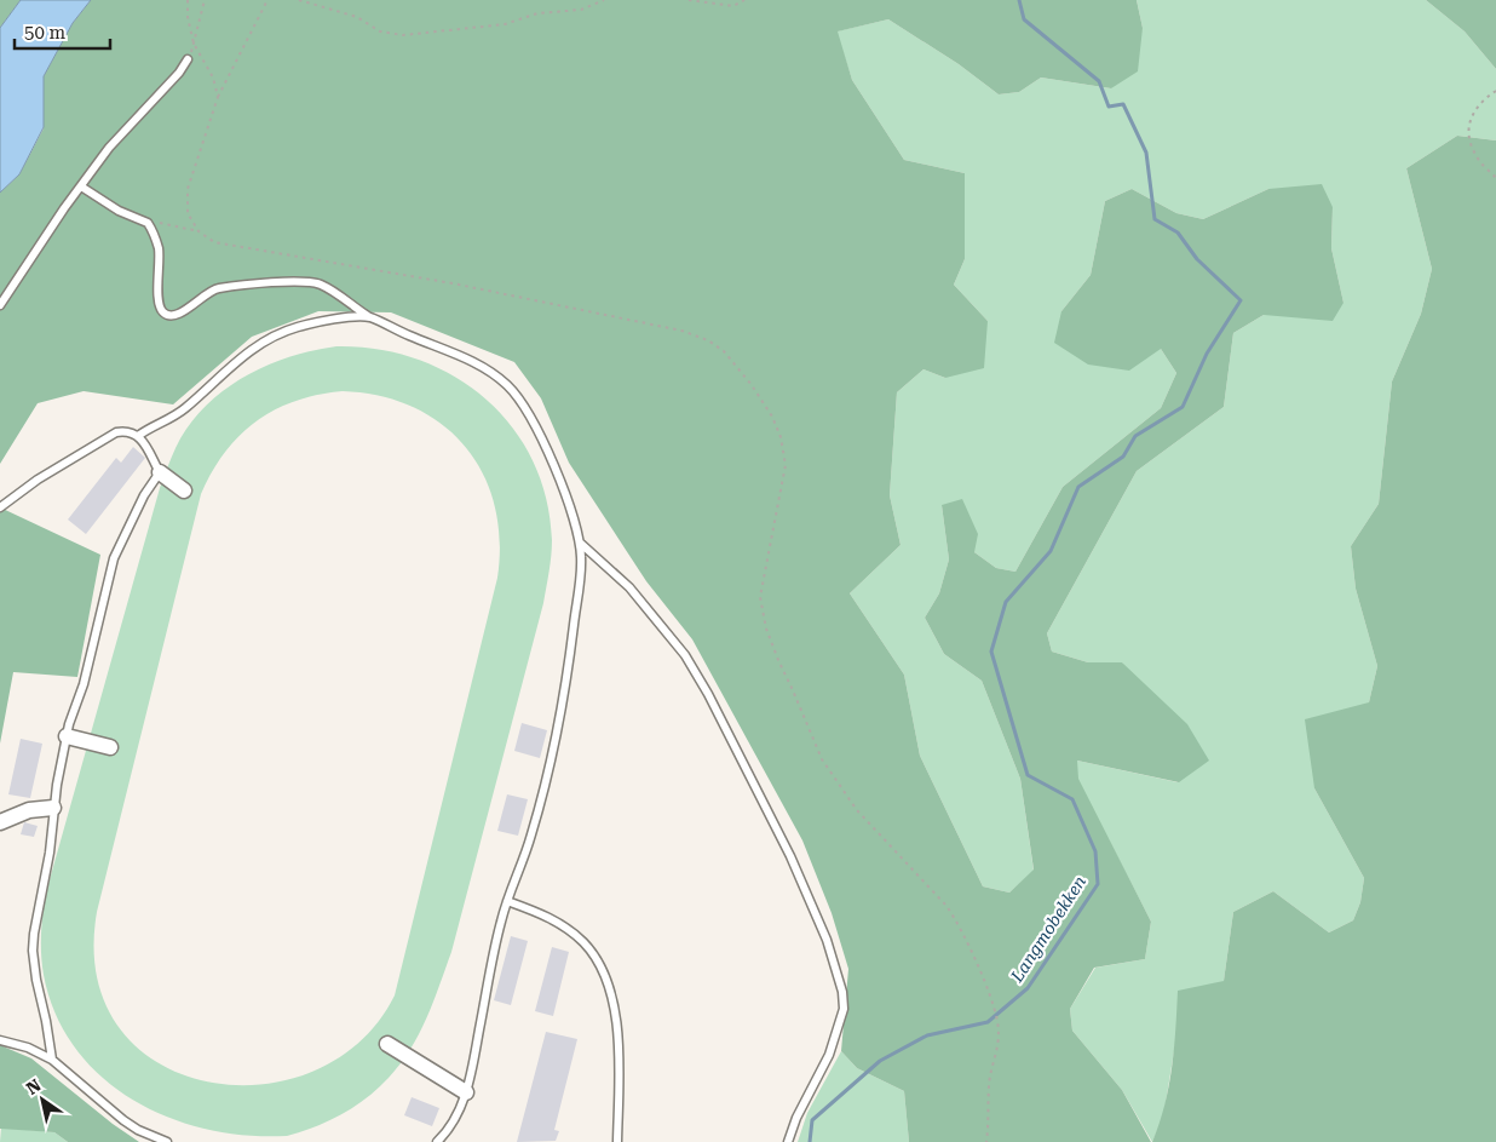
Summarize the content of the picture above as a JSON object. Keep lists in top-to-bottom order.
{
  "water": ["Langmobekken"],
  "scale_bar": "50 m",
  "north": "top left"
}
